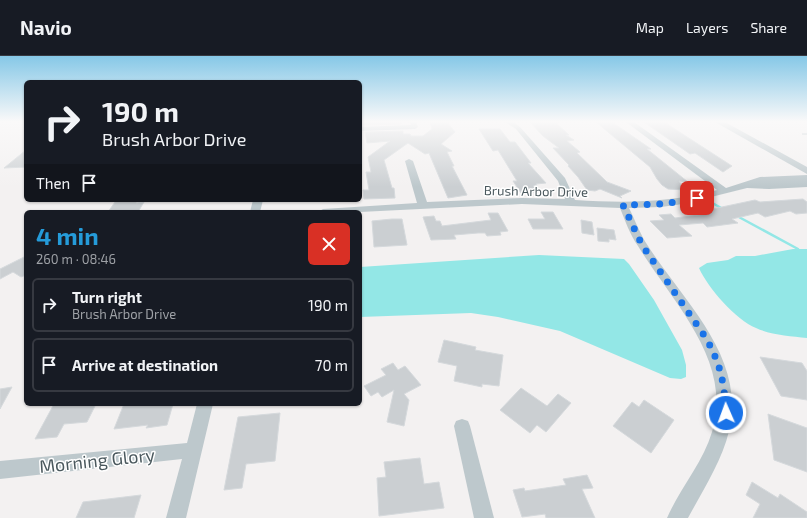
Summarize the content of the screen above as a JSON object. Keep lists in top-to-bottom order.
{
  "streets": {
    "street": ["Brush Arbor Drive", "Morning Glory"]
  },
  "page": {
    "header": "Navio",
    "nav": ["Map", "Layers", "Share"],
    "turn": ["190 m", "Brush Arbor Drive"],
    "then": "Then",
    "heading": ["4 min", "260 m · 08:46"],
    "list": [
      {
        "name": "Turn right",
        "note": "Brush Arbor Drive",
        "value": "190 m"
      },
      {
        "name": "Arrive at destination",
        "value": "70 m"
      }
    ]
  }
}
